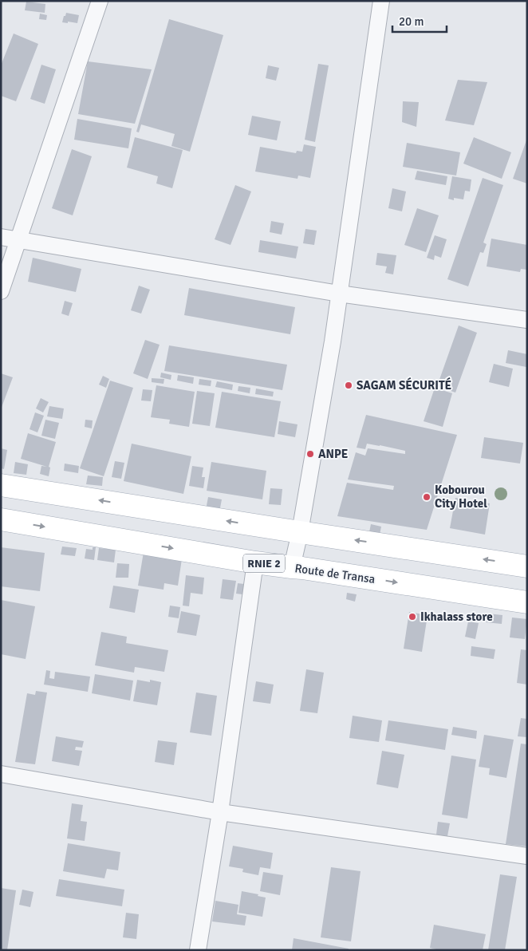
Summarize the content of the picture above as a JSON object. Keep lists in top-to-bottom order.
{
  "streets": {
    "main road": ["RNIE 2", "Route de Transa"]
  },
  "places": [
    "SAGAM SÉCURITÉ",
    "ANPE",
    "Kobourou City Hotel",
    "Ikhalass store"
  ],
  "scale_bar": "20 m"
}
